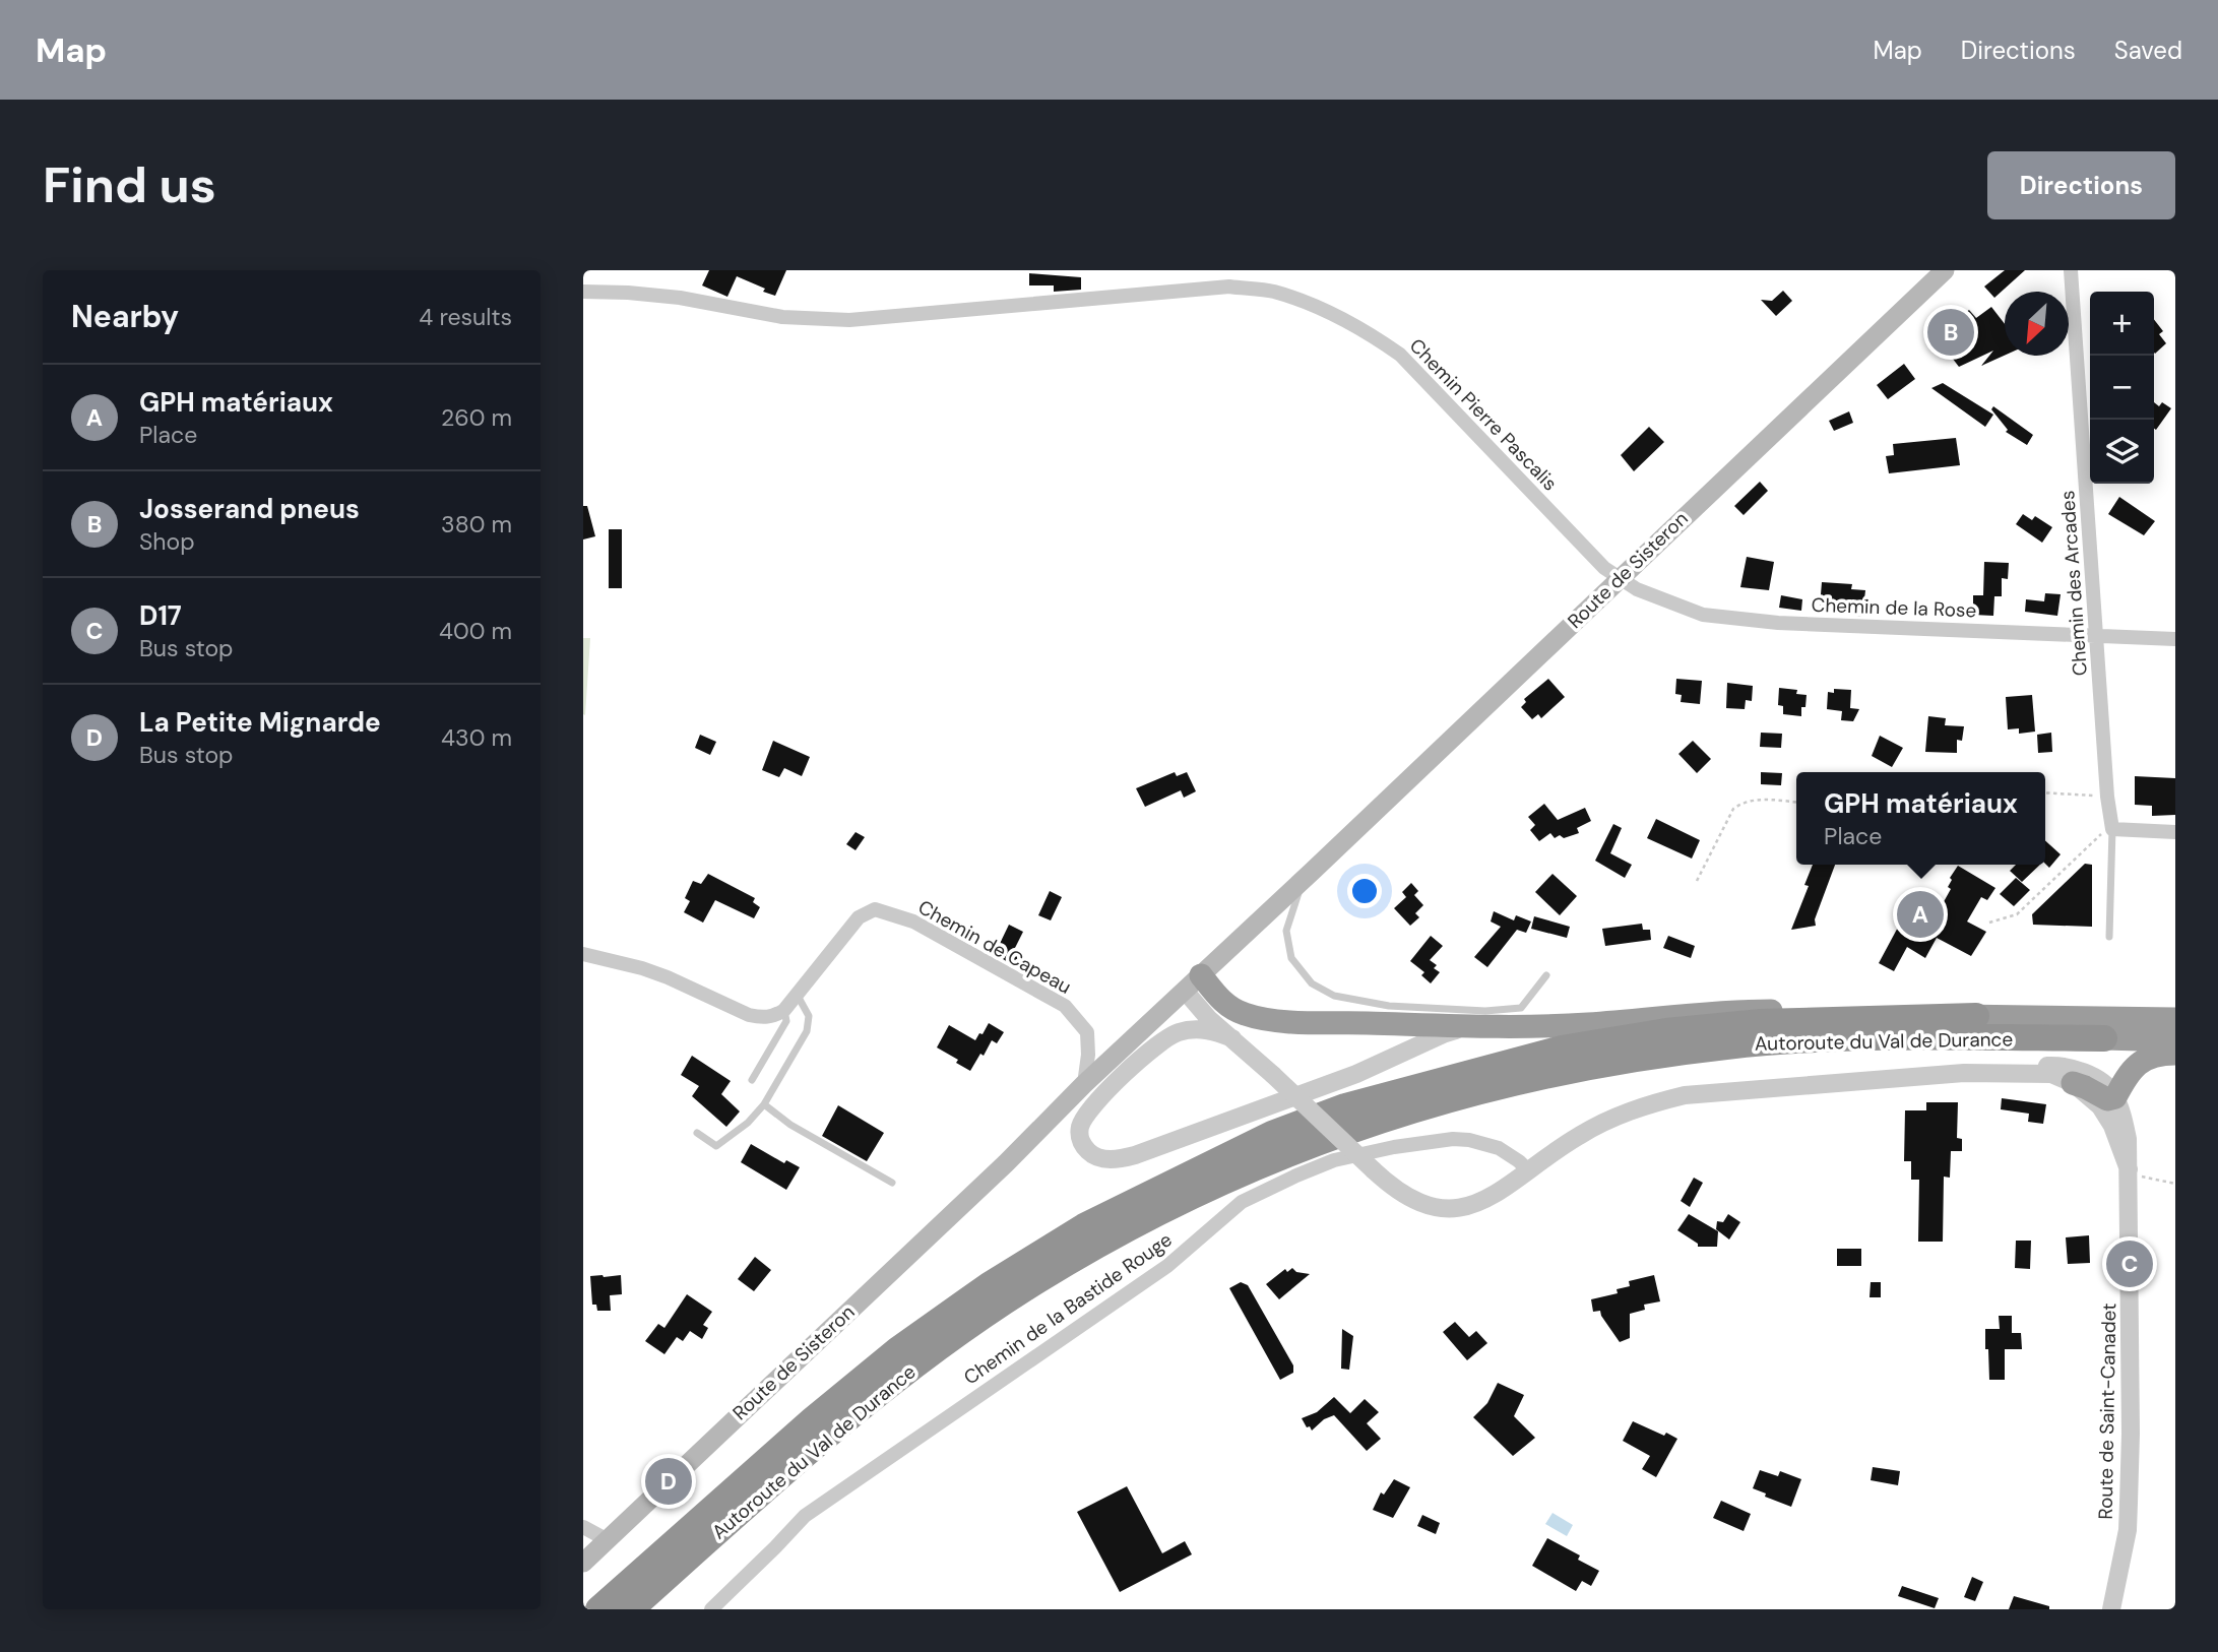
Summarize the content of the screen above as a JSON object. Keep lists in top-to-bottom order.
{
  "streets": {
    "highway": ["Autoroute du Val de Durance"],
    "main road": ["Route de Sisteron"],
    "street": [
      "Chemin Pierre Pascalis",
      "Chemin des Arcades",
      "Chemin de la Rose",
      "Chemin de Capeau",
      "Chemin de la Bastide Rouge",
      "Route de Saint-Canadet"
    ]
  },
  "crossings": [
    ["Chemin Pierre Pascalis", "Route de Sisteron"],
    ["Chemin Pierre Pascalis", "Chemin de la Rose"],
    ["Route de Sisteron", "Chemin de la Rose"],
    ["Route de Sisteron", "Chemin de Capeau"],
    ["Chemin des Arcades", "Chemin de la Rose"]
  ],
  "north": "bottom left",
  "page": {
    "header": "Map",
    "nav": ["Map", "Directions", "Saved"],
    "buttons": "Directions",
    "title": "Find us",
    "heading": ["Nearby", "4 results"],
    "map_buttons": ["+", "−"],
    "pins": [
      "B",
      "A",
      "C",
      "D"
    ],
    "list": [
      {
        "mark": "A",
        "name": "GPH matériaux",
        "note": "Place",
        "value": "260 m"
      },
      {
        "mark": "B",
        "name": "Josserand pneus",
        "note": "Shop",
        "value": "380 m"
      },
      {
        "mark": "C",
        "name": "D17",
        "note": "Bus stop",
        "value": "400 m"
      },
      {
        "mark": "D",
        "name": "La Petite Mignarde",
        "note": "Bus stop",
        "value": "430 m"
      }
    ],
    "popup": ["GPH matériaux", "Place"]
  }
}
